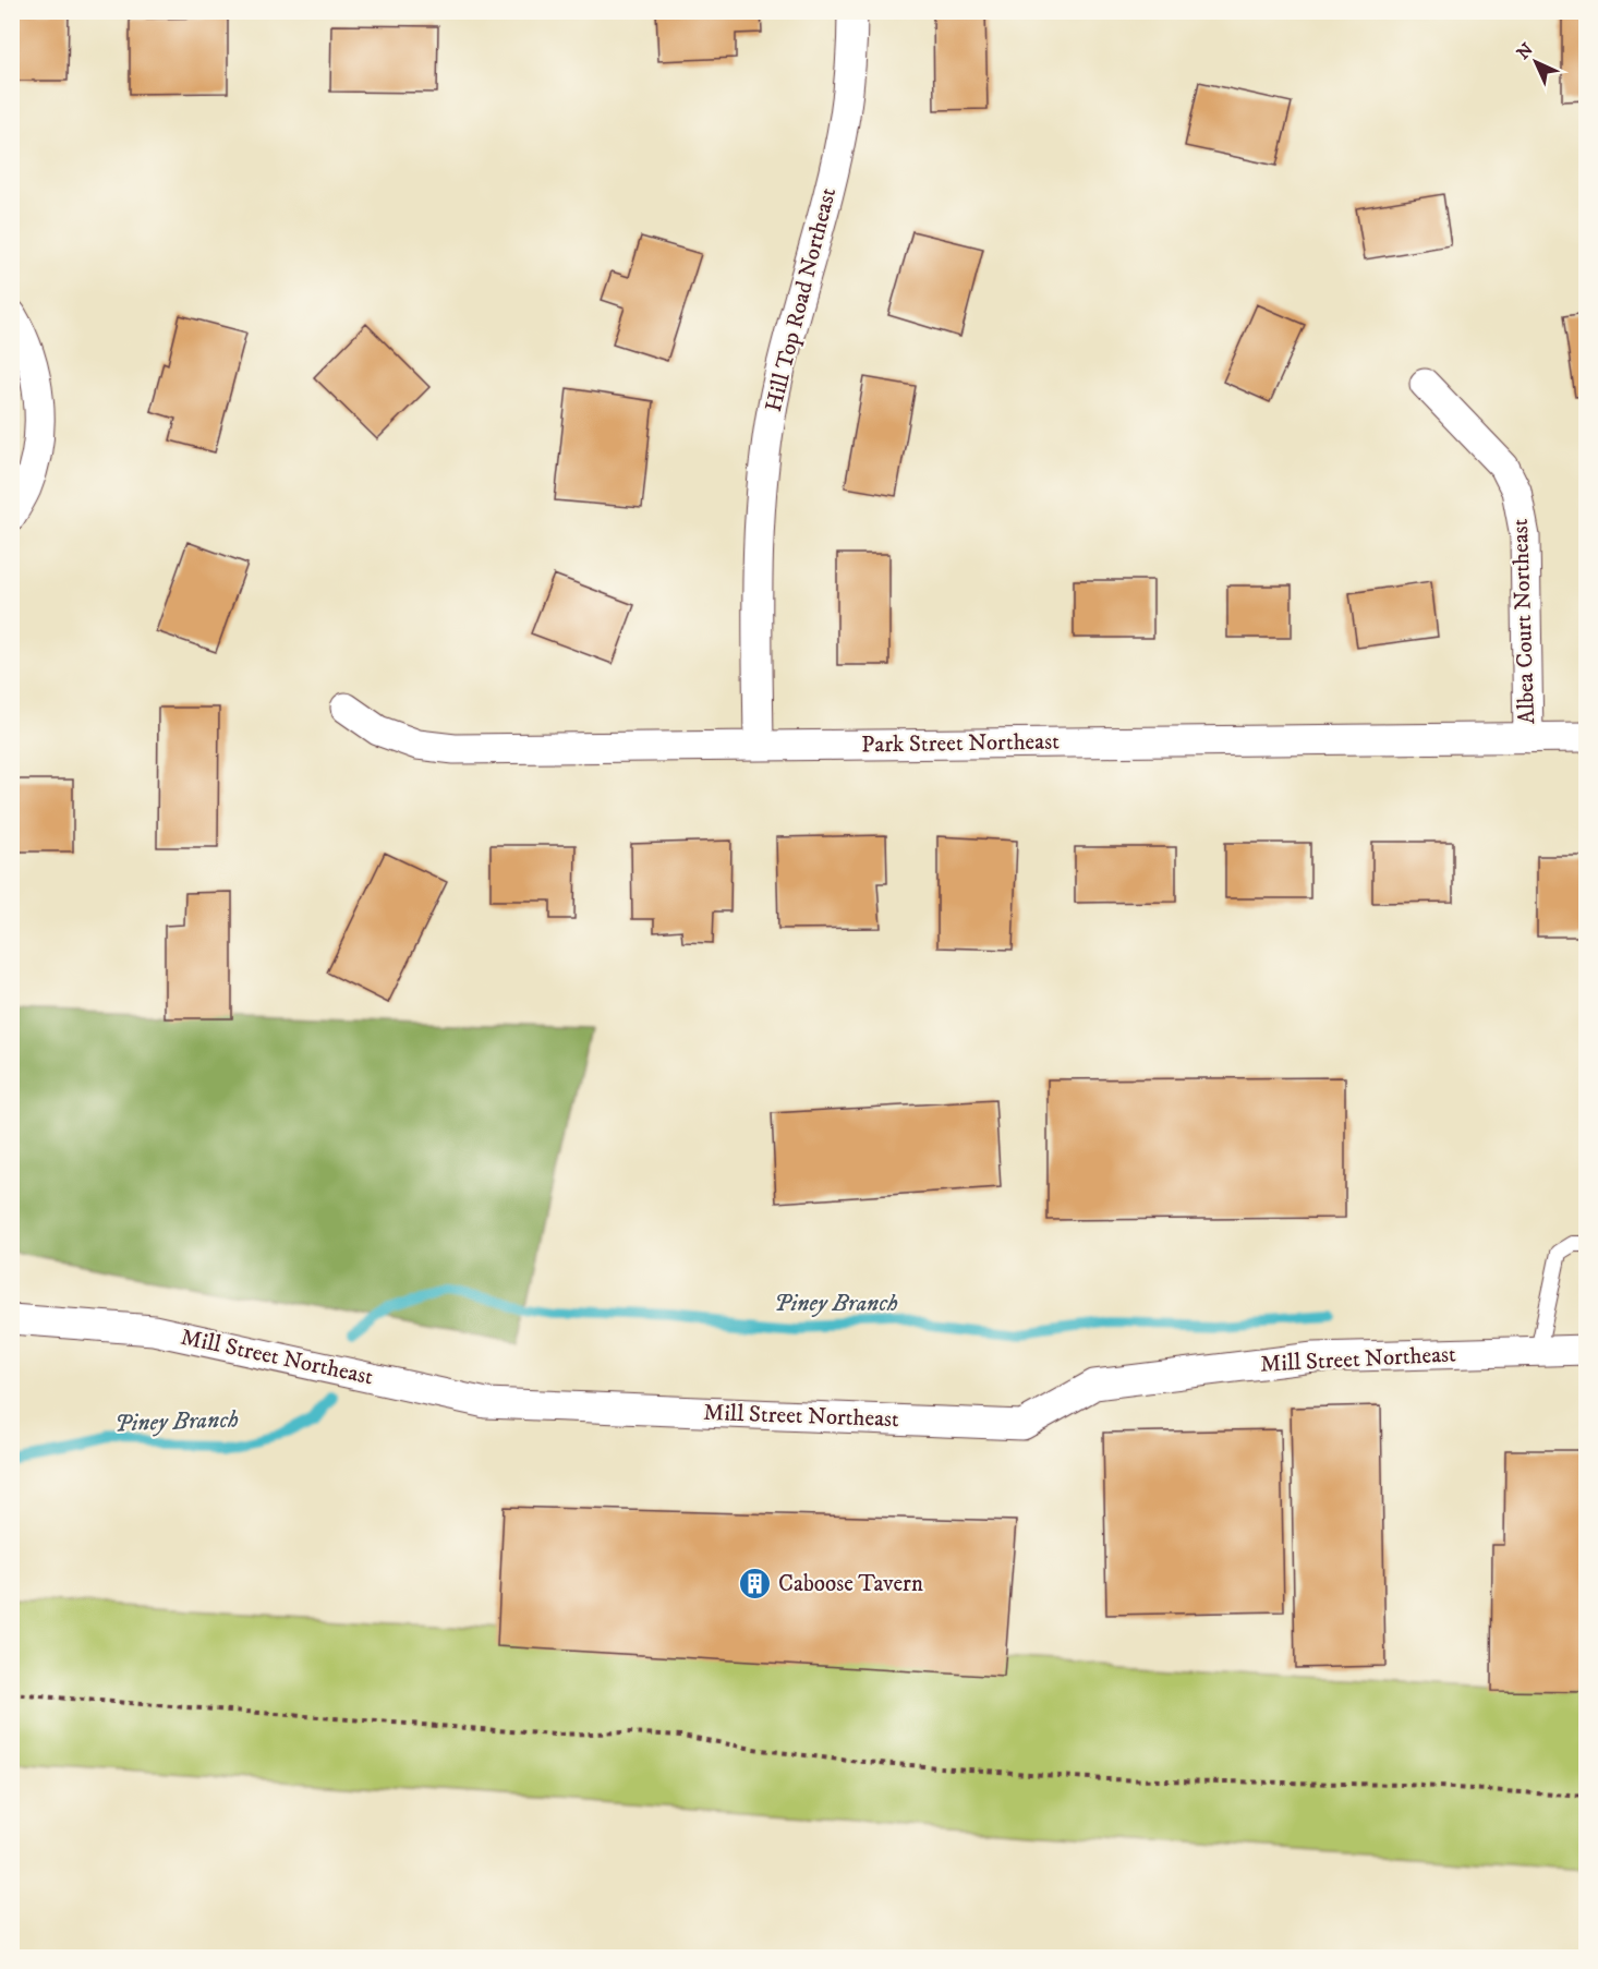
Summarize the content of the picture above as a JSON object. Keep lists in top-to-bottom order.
{
  "streets": {
    "street": [
      "Hill Top Road Northeast",
      "Albea Court Northeast",
      "Park Street Northeast",
      "Mill Street Northeast"
    ]
  },
  "crossings": [
    ["Hill Top Road Northeast", "Park Street Northeast"],
    ["Albea Court Northeast", "Park Street Northeast"]
  ],
  "water": ["Piney Branch"],
  "places": {
    "building": ["Caboose Tavern"]
  },
  "north": "top left"
}
